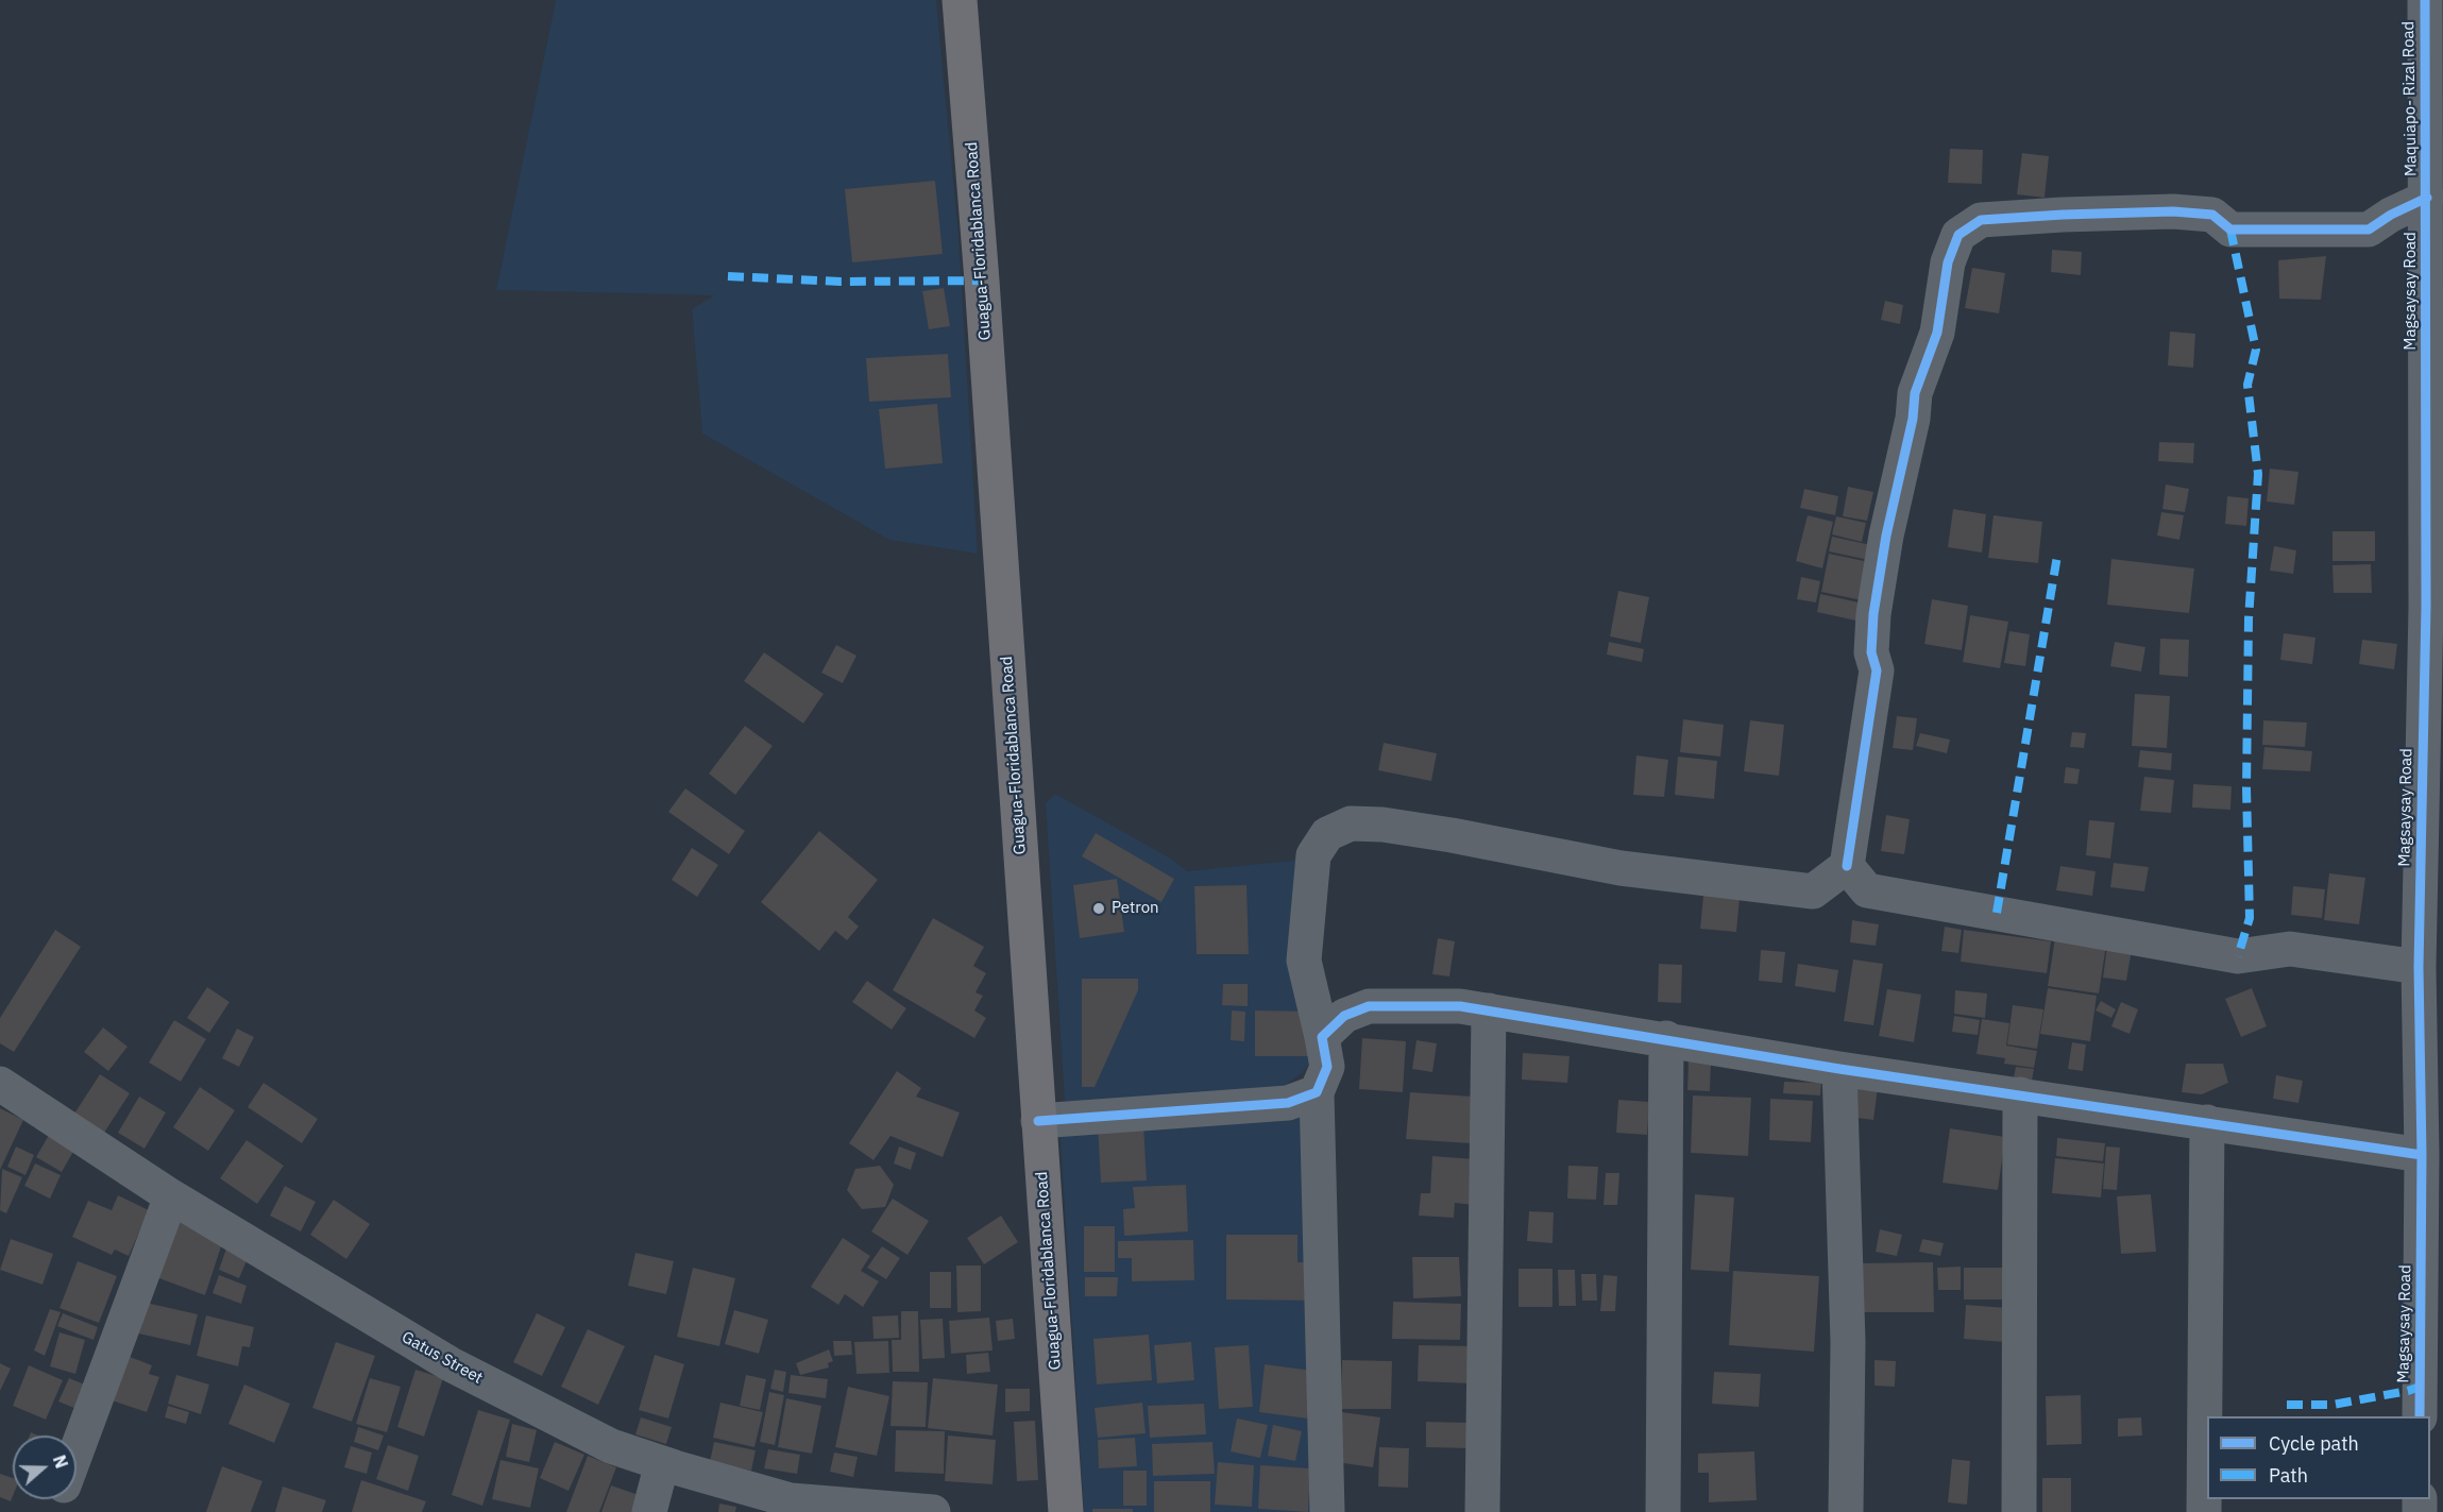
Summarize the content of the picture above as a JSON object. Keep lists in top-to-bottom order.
{
  "streets": {
    "main road": ["Guagua-Floridablanca Road"],
    "street": ["Maquiapo- Rizal Road", "Magsaysay Road", "Gatus Street"]
  },
  "crossings": [
    ["Maquiapo- Rizal Road", "Magsaysay Road"]
  ],
  "places": ["Petron"],
  "legend": ["Cycle path", "Path"],
  "north": "right"
}
